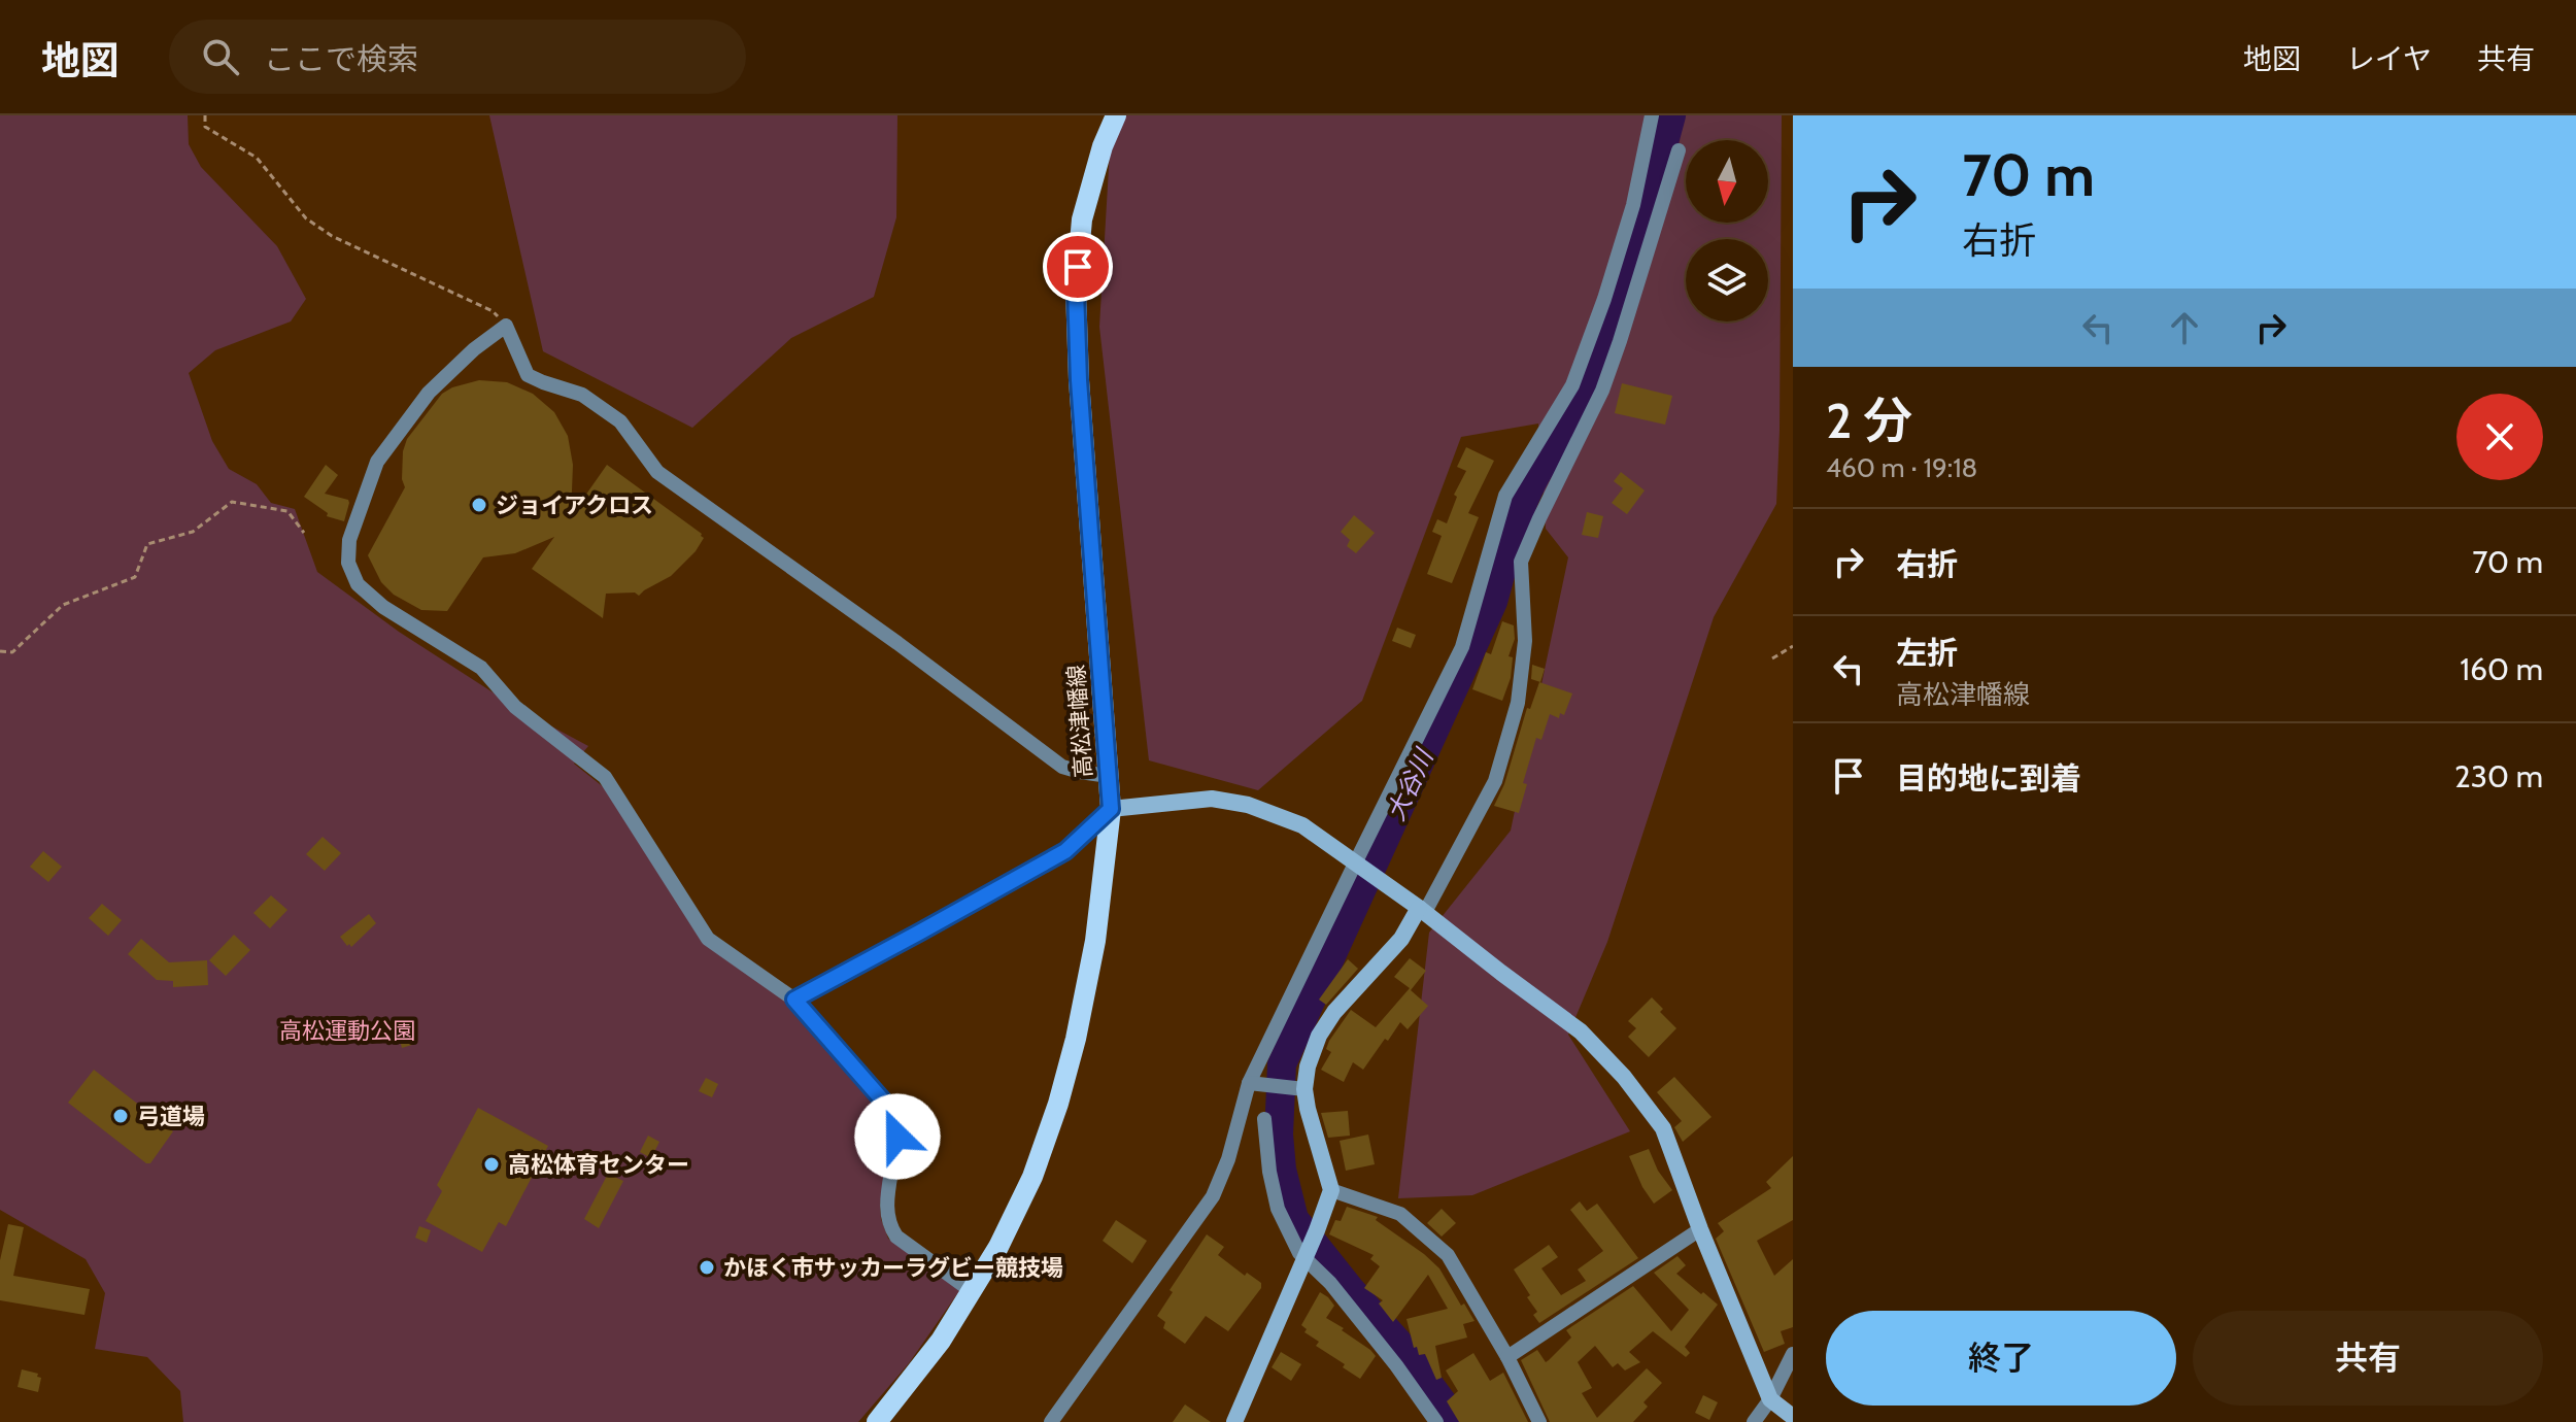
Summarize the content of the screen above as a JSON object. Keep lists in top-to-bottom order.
{
  "streets": {
    "main road": ["高松津幡線"]
  },
  "water": ["大谷川"],
  "parks": ["高松運動公園"],
  "places": [
    "ジョイアクロス",
    "弓道場",
    "高松体育センター",
    "かほく市サッカーラグビー競技場"
  ],
  "north": "bottom",
  "page": {
    "header": "地図",
    "search": "ここで検索",
    "nav": ["地図", "レイヤ", "共有"],
    "turn": ["70 m", "右折"],
    "heading": ["2 分", "460 m · 19:18"],
    "list": [
      {
        "name": "右折",
        "value": "70 m"
      },
      {
        "name": "左折",
        "note": "高松津幡線",
        "value": "160 m"
      },
      {
        "name": "目的地に到着",
        "value": "230 m"
      }
    ],
    "buttons": ["終了", "共有"]
  }
}
